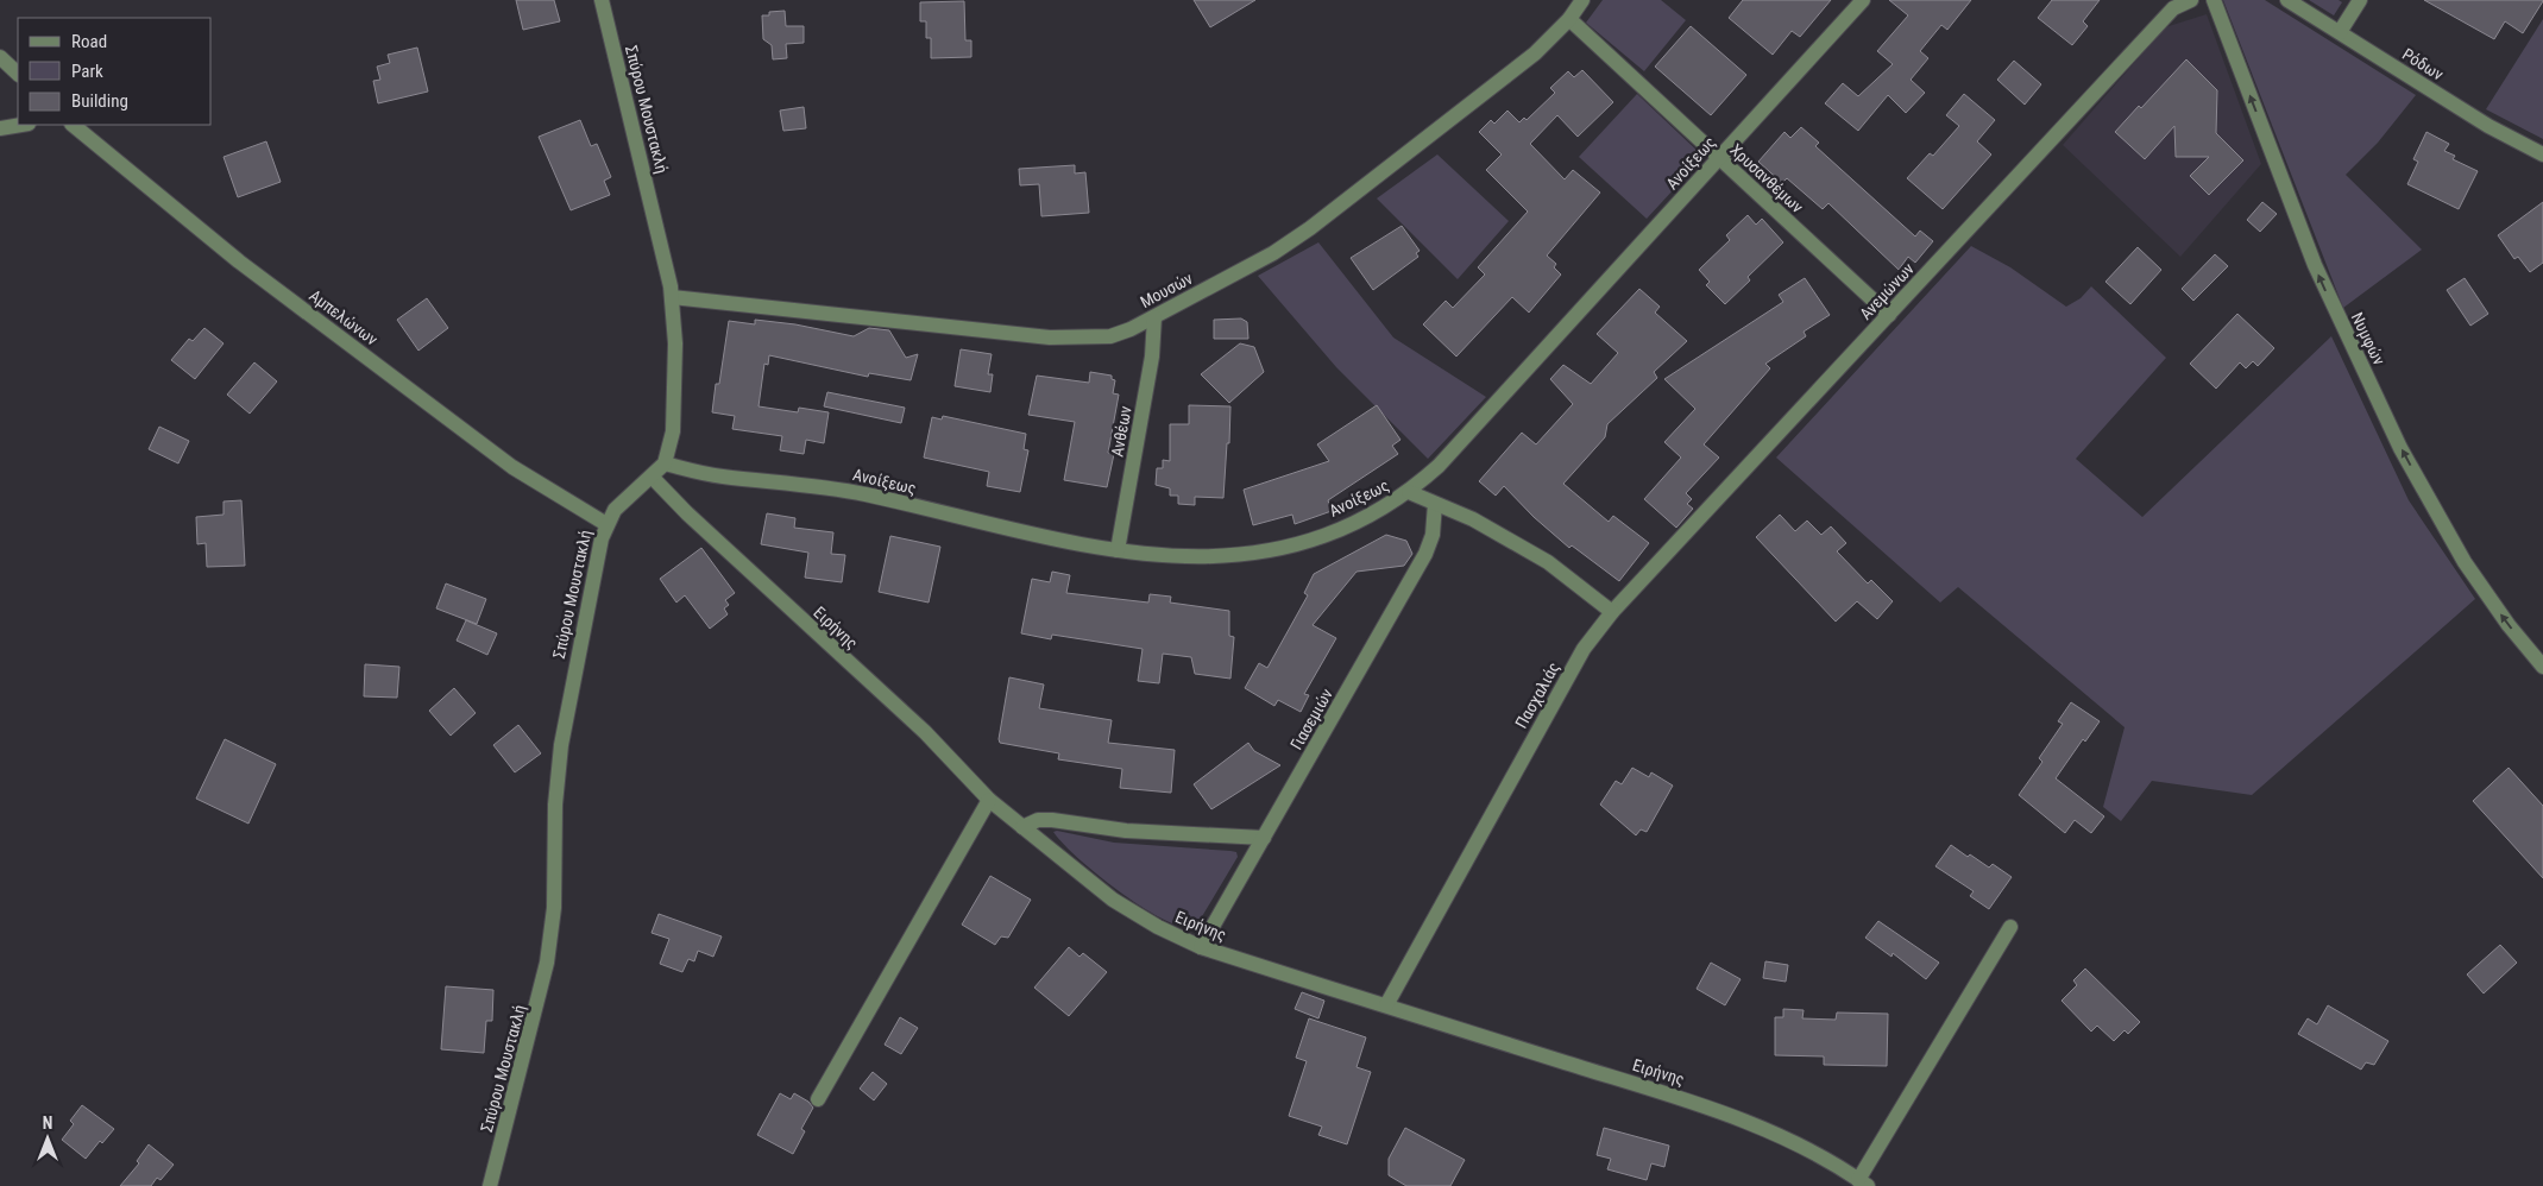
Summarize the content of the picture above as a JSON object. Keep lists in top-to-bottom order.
{
  "streets": {
    "street": [
      "Ρόδων",
      "Σπύρου Μουστακλή",
      "Ανοίξεως",
      "Χρυσανθέμων",
      "Μουσών",
      "Ανεμώνων",
      "Αμπελώνων",
      "Νυμφών",
      "Ανθέων",
      "Ειρήνης",
      "Πασχαλιάς",
      "Γιασεμιών"
    ]
  },
  "crossings": [
    ["Σπύρου Μουστακλή", "Ανοίξεως"],
    ["Σπύρου Μουστακλή", "Μουσών"],
    ["Σπύρου Μουστακλή", "Αμπελώνων"],
    ["Σπύρου Μουστακλή", "Ειρήνης"],
    ["Ανοίξεως", "Χρυσανθέμων"],
    ["Ανοίξεως", "Ανθέων"],
    ["Χρυσανθέμων", "Μουσών"],
    ["Χρυσανθέμων", "Ανεμώνων"],
    ["Μουσών", "Ανθέων"],
    ["Ανεμώνων", "Πασχαλιάς"],
    ["Ειρήνης", "Πασχαλιάς"],
    ["Ειρήνης", "Γιασεμιών"]
  ],
  "one_way": ["Νυμφών"],
  "legend": ["Road", "Park", "Building"],
  "north": "top"
}
